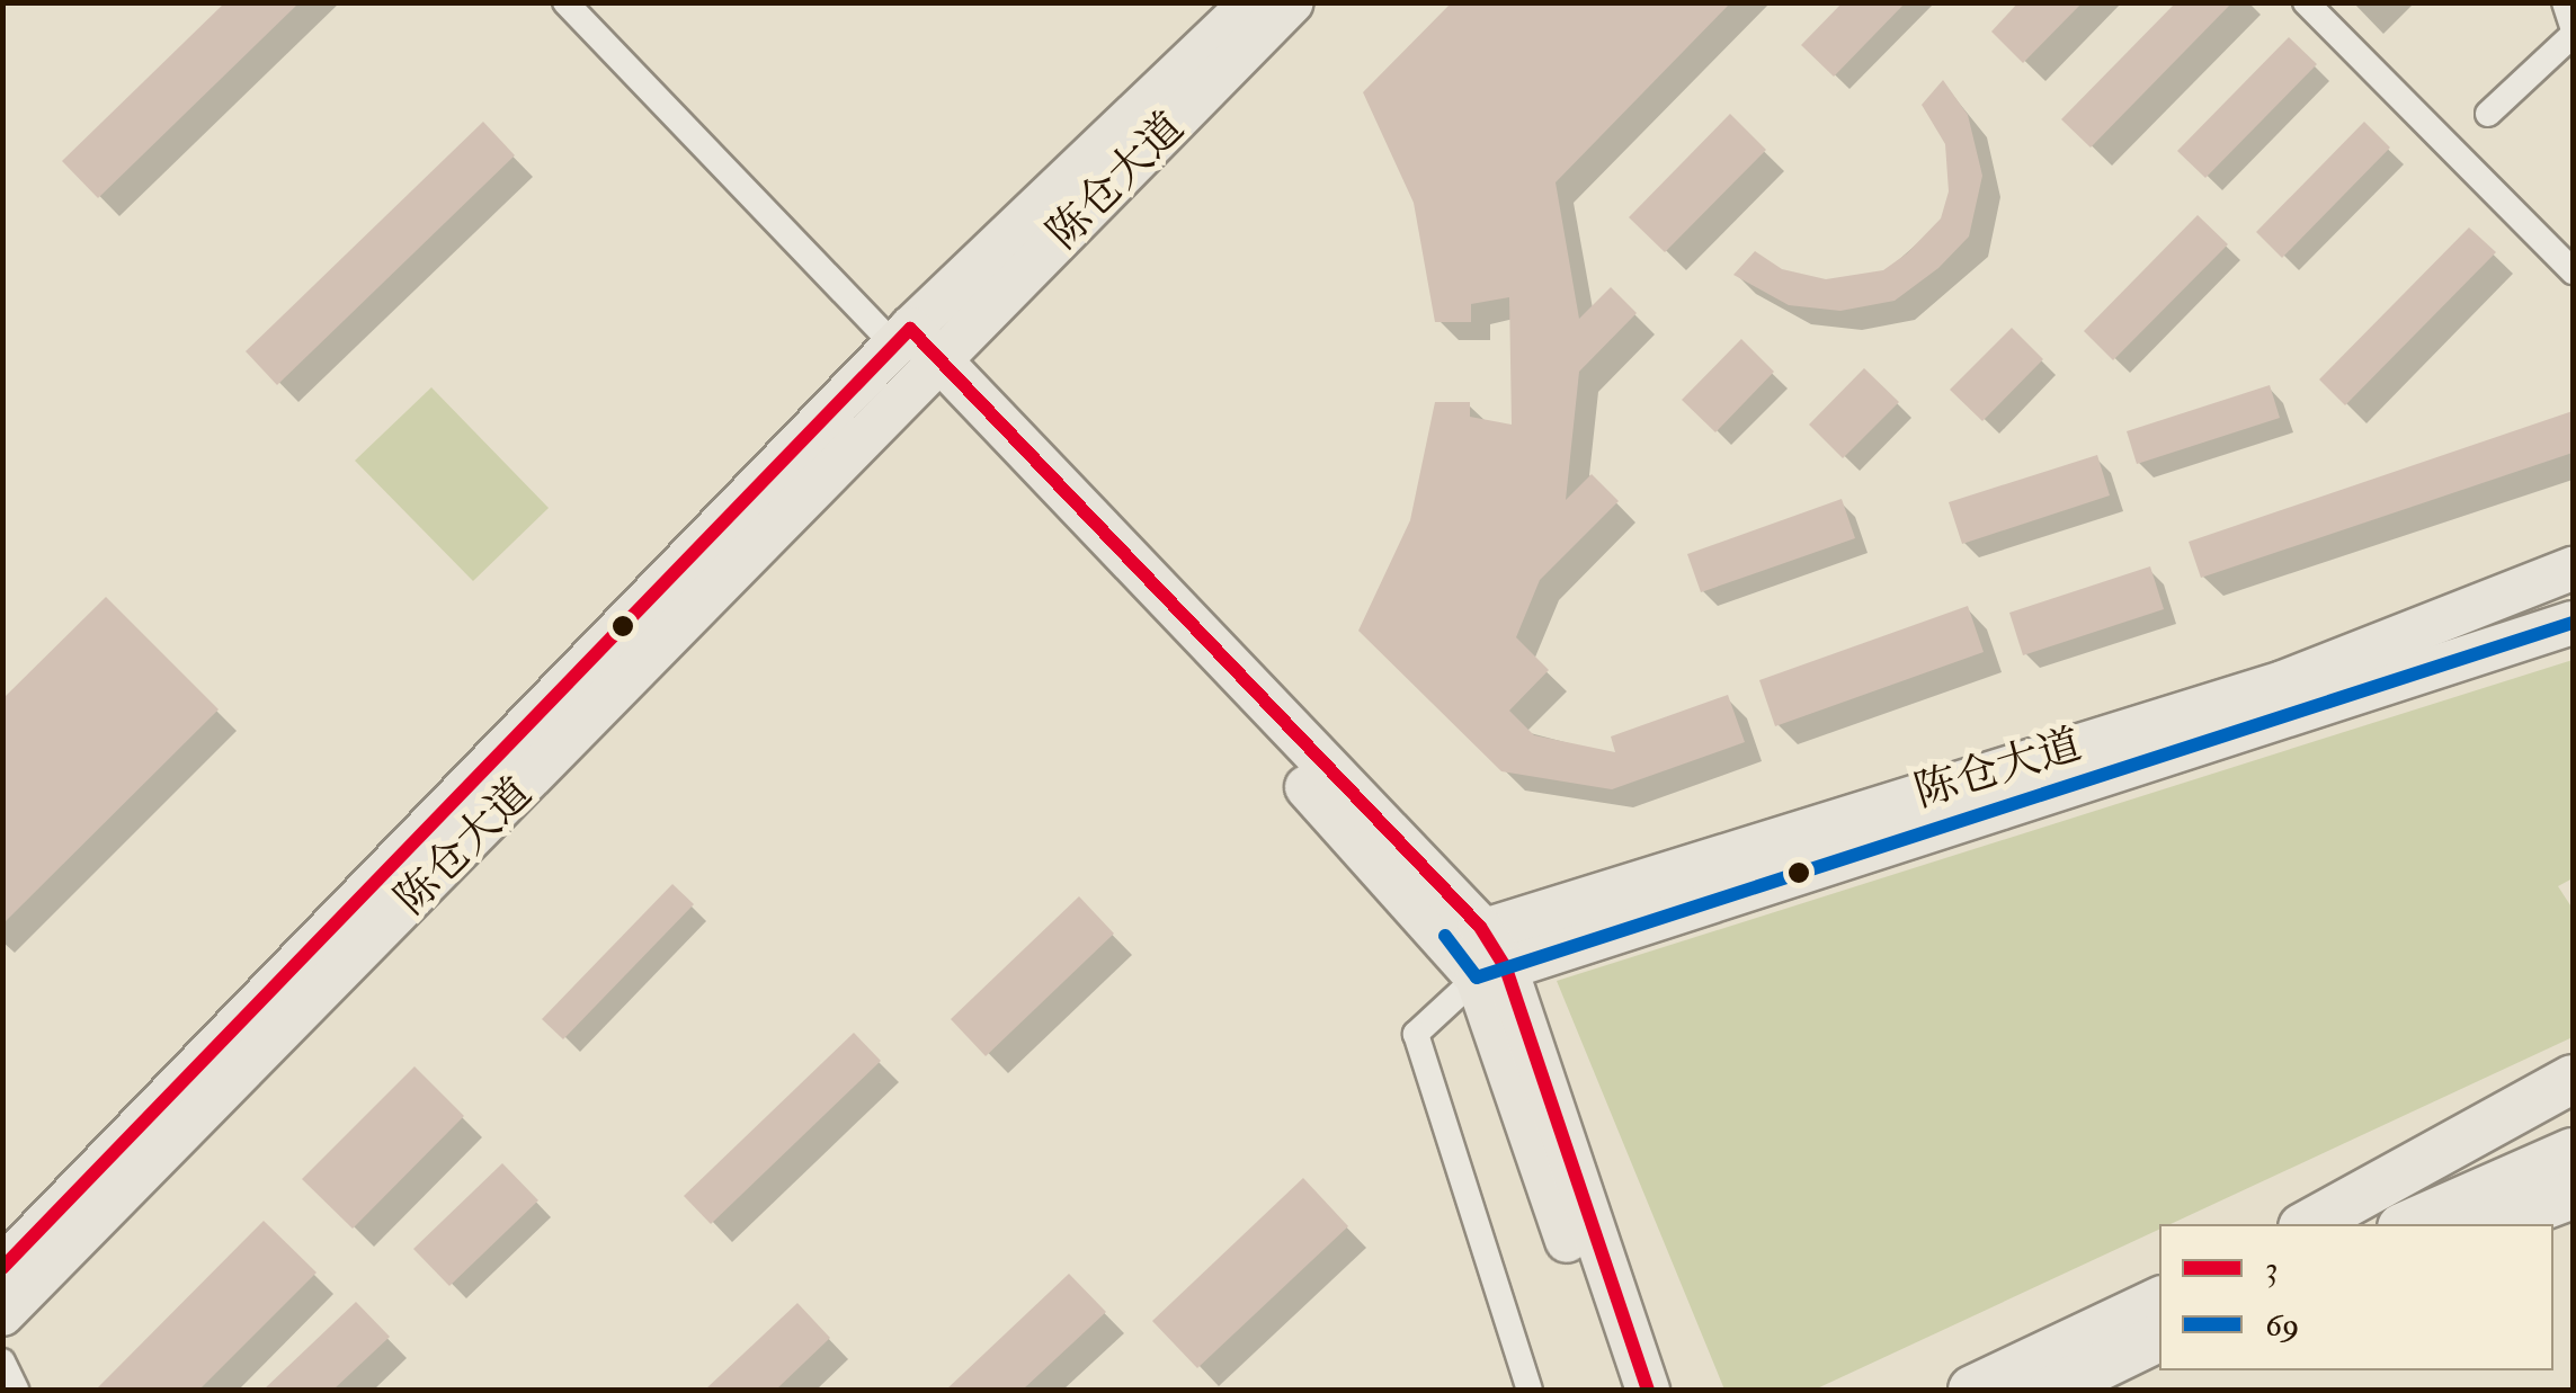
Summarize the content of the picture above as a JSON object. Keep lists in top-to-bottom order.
{
  "streets": {
    "main road": ["陈仓大道"]
  },
  "lines": ["transit line 3", "transit line 69"],
  "legend": ["3", "69"]
}
